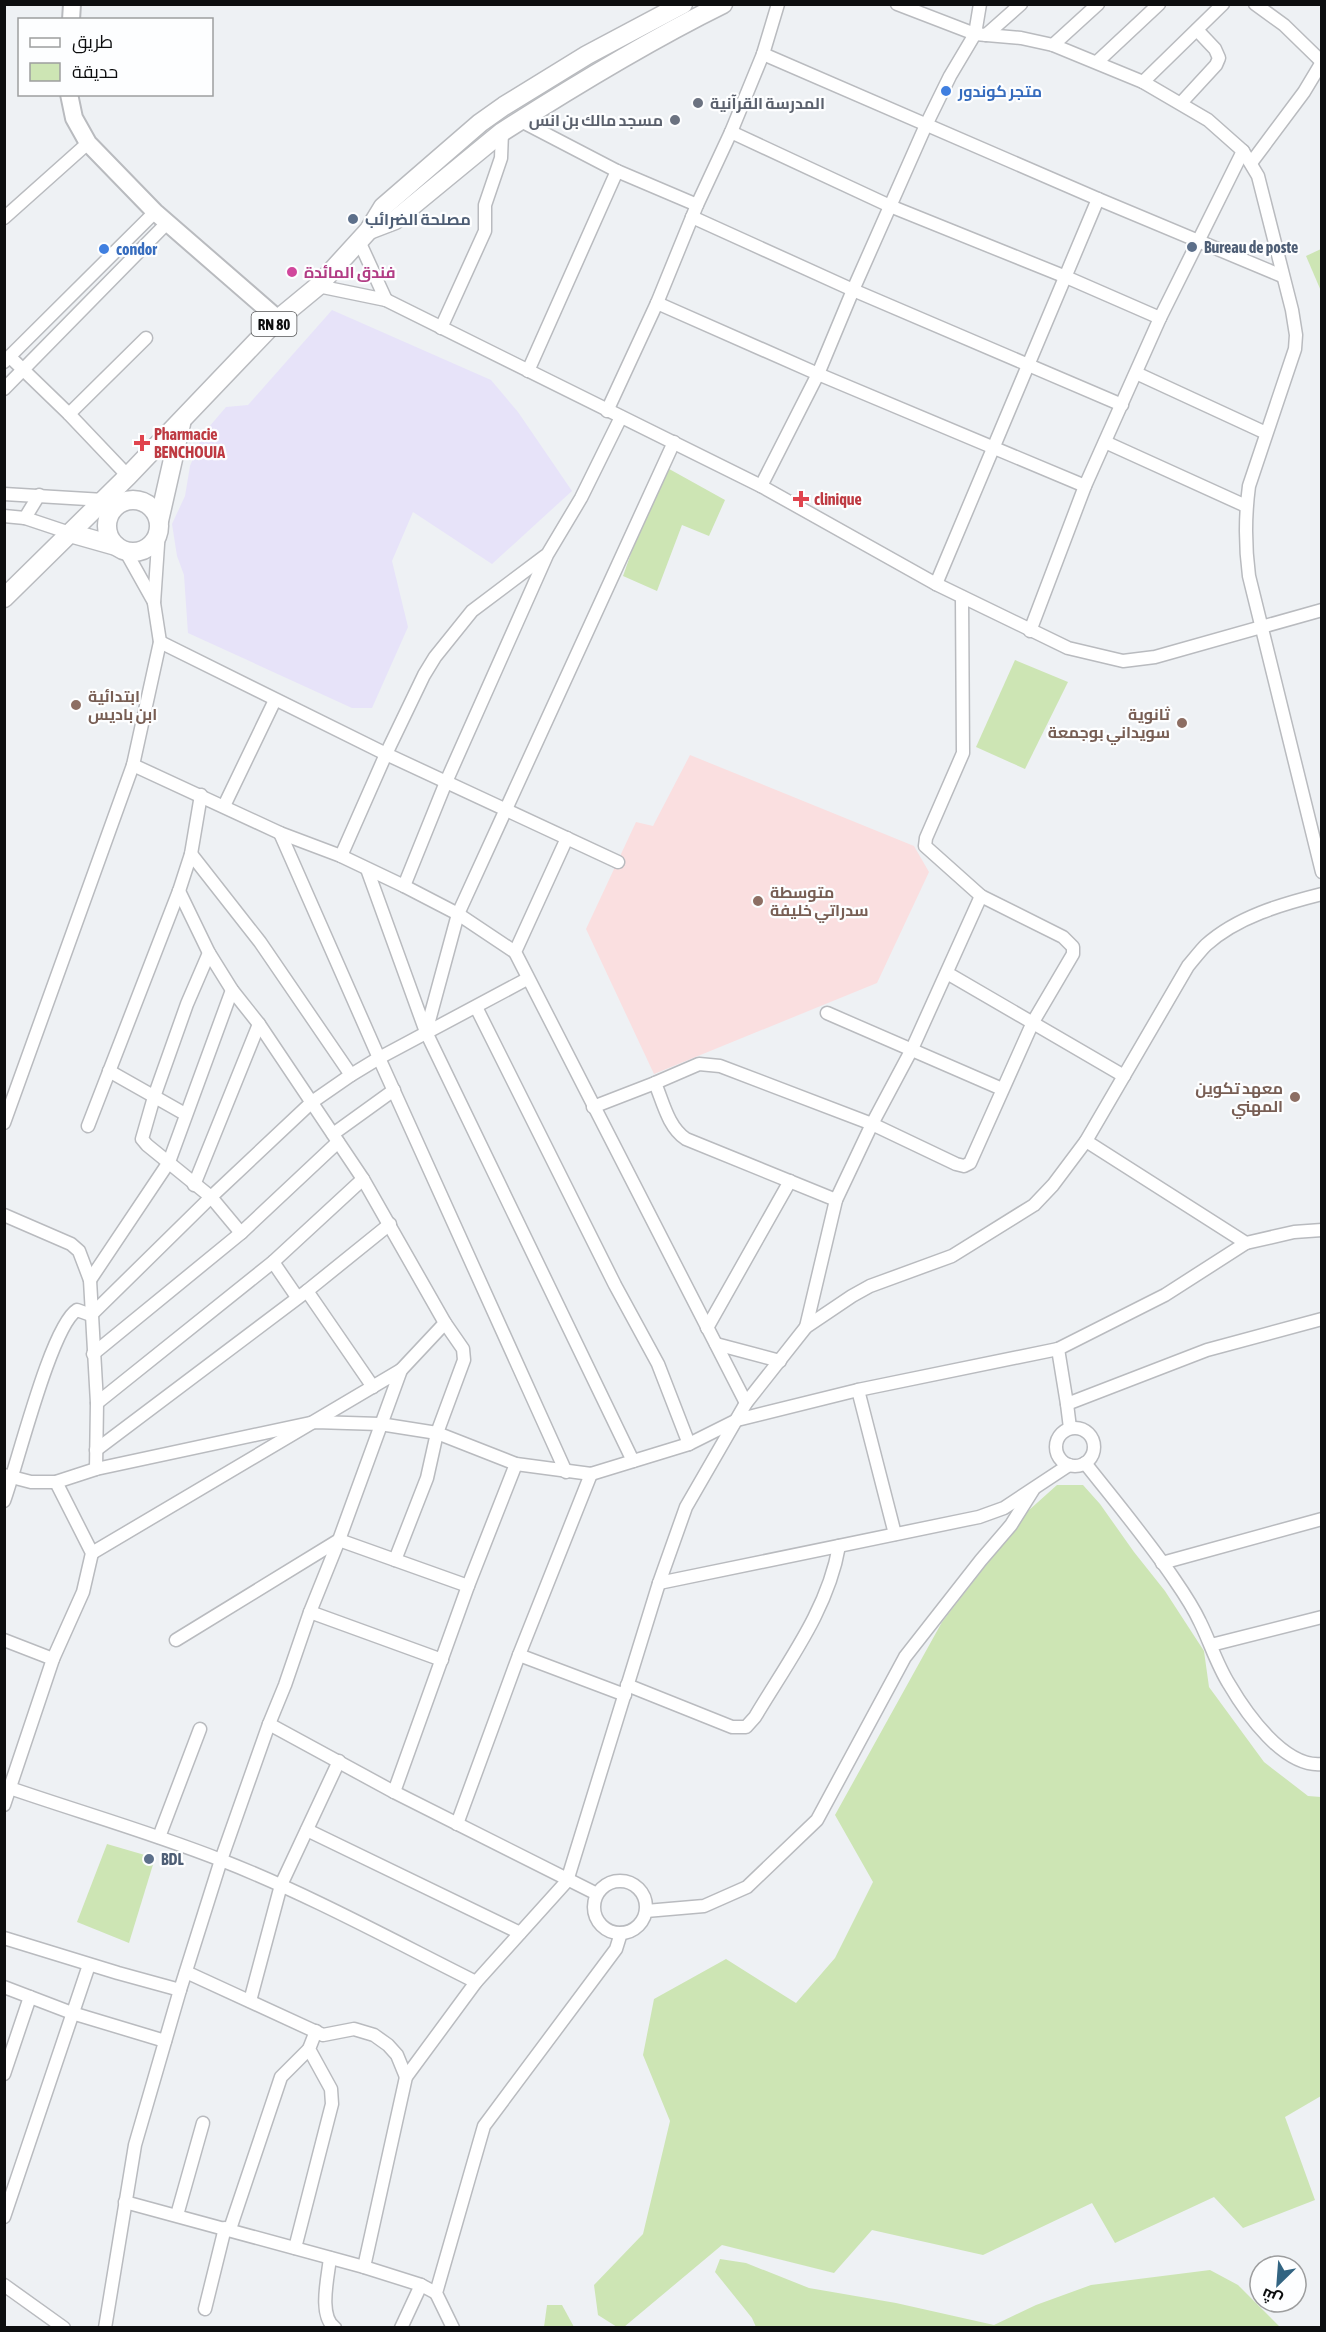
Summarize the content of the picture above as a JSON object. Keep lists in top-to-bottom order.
{
  "streets": {
    "main road": ["RN 80"]
  },
  "places": {
    "other": [
      "متجر كوندور",
      "المدرسة القرآنية",
      "مسجد مالك بن انس",
      "مصلحة الضرائب",
      "Bureau de poste",
      "condor",
      "فندق المائدة",
      "ابتدائية ابن باديس",
      "ثانوية سويداني بوجمعة",
      "متوسطة سدراتي خليفة",
      "معهد تكوين المهني",
      "BDL"
    ],
    "health": ["Pharmacie BENCHOUIA", "clinique"]
  },
  "legend": ["طريق", "حديقة"],
  "north": "bottom left"
}
